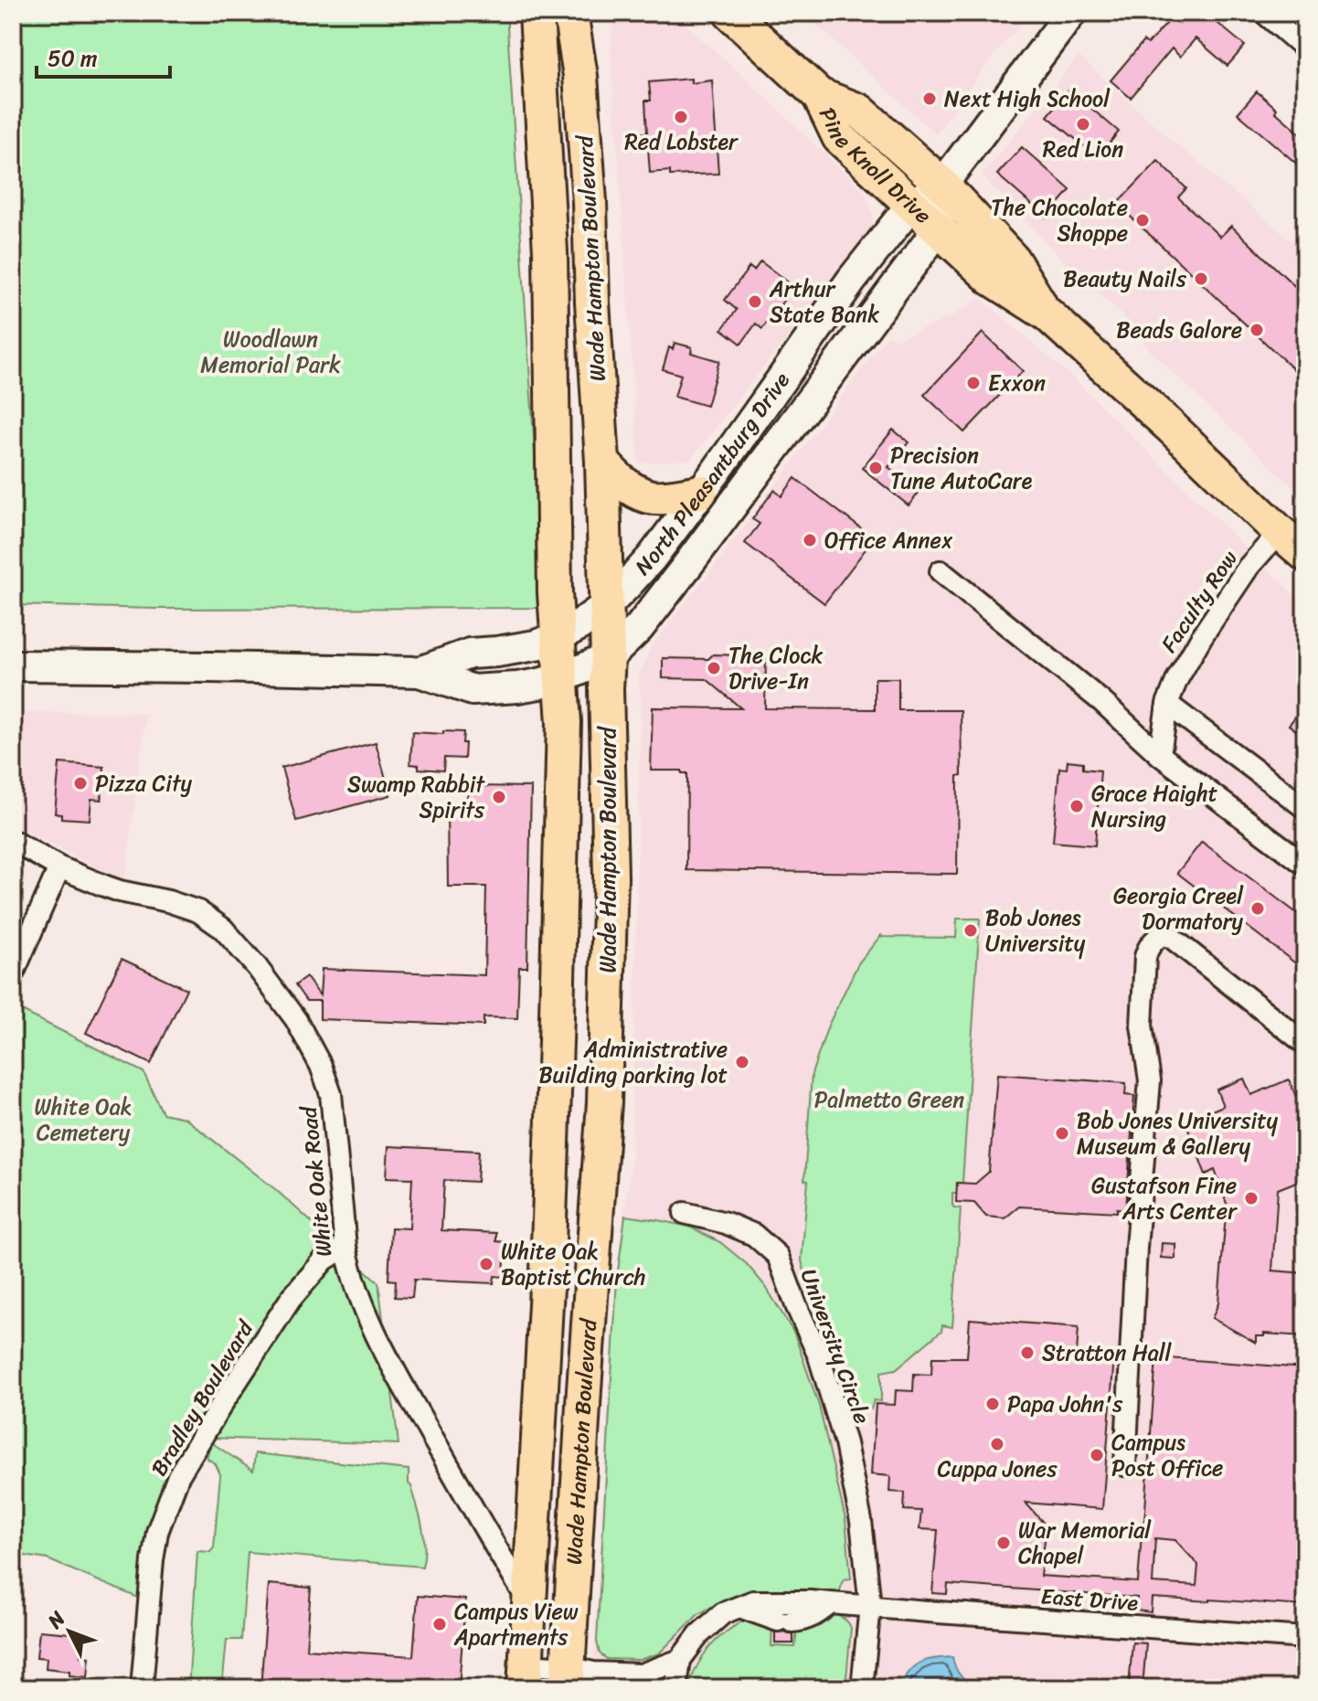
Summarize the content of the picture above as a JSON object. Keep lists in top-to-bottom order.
{
  "streets": {
    "main road": ["Pine Knoll Drive", "Wade Hampton Boulevard", "North Pleasantburg Drive"],
    "street": [
      "Faculty Row",
      "White Oak Road",
      "University Circle",
      "Bradley Boulevard",
      "East Drive"
    ]
  },
  "crossings": [
    ["Pine Knoll Drive", "North Pleasantburg Drive"],
    ["Wade Hampton Boulevard", "North Pleasantburg Drive"],
    ["Wade Hampton Boulevard", "White Oak Road"],
    ["White Oak Road", "Bradley Boulevard"],
    ["University Circle", "East Drive"]
  ],
  "parks": ["Woodlawn Memorial Park", "Palmetto Green", "White Oak Cemetery"],
  "places": [
    "Next High School",
    "Red Lobster",
    "Red Lion",
    "The Chocolate Shoppe",
    "Beauty Nails",
    "Arthur State Bank",
    "Beads Galore",
    "Exxon",
    "Precision Tune AutoCare",
    "Office Annex",
    "The Clock Drive-In",
    "Pizza City",
    "Swamp Rabbit Spirits",
    "Grace Haight Nursing",
    "Georgia Creel Dormatory",
    "Bob Jones University",
    "Administrative Building parking lot",
    "Bob Jones University Museum & Gallery",
    "Gustafson Fine Arts Center",
    "White Oak Baptist Church",
    "Stratton Hall",
    "Papa John's",
    "Cuppa Jones",
    "Campus Post Office",
    "War Memorial Chapel",
    "Campus View Apartments"
  ],
  "scale_bar": "50 m",
  "north": "top left"
}
